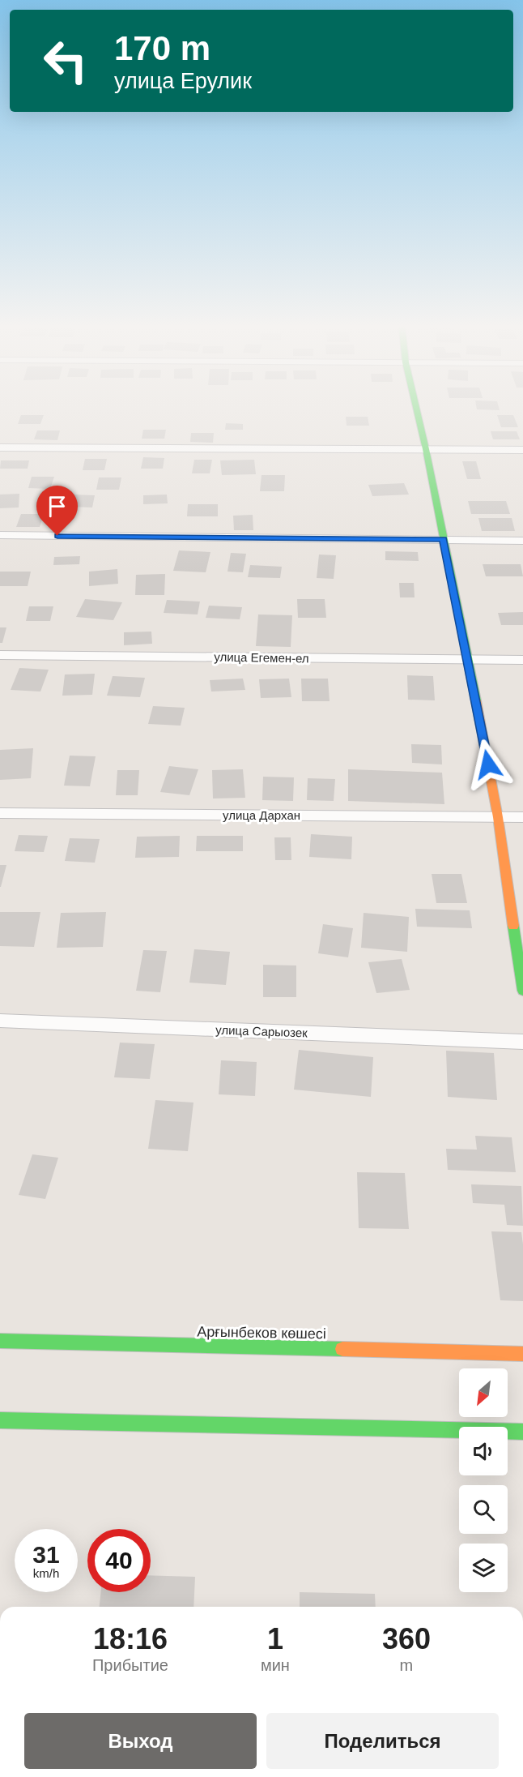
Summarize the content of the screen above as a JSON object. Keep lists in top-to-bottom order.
{
  "streets": {
    "street": [
      "улица Егемен-ел",
      "улица Дархан",
      "улица Сарыозек",
      "Арғынбеков көшесі"
    ]
  },
  "north": "bottom left",
  "page": {
    "turn": ["170 m", "улица Ерулик"],
    "speed": "31 km/h",
    "limit": "40",
    "eta": [
      "18:16",
      "Прибытие",
      "1",
      "мин",
      "360",
      "m"
    ],
    "buttons": ["Выход", "Поделиться"]
  }
}
